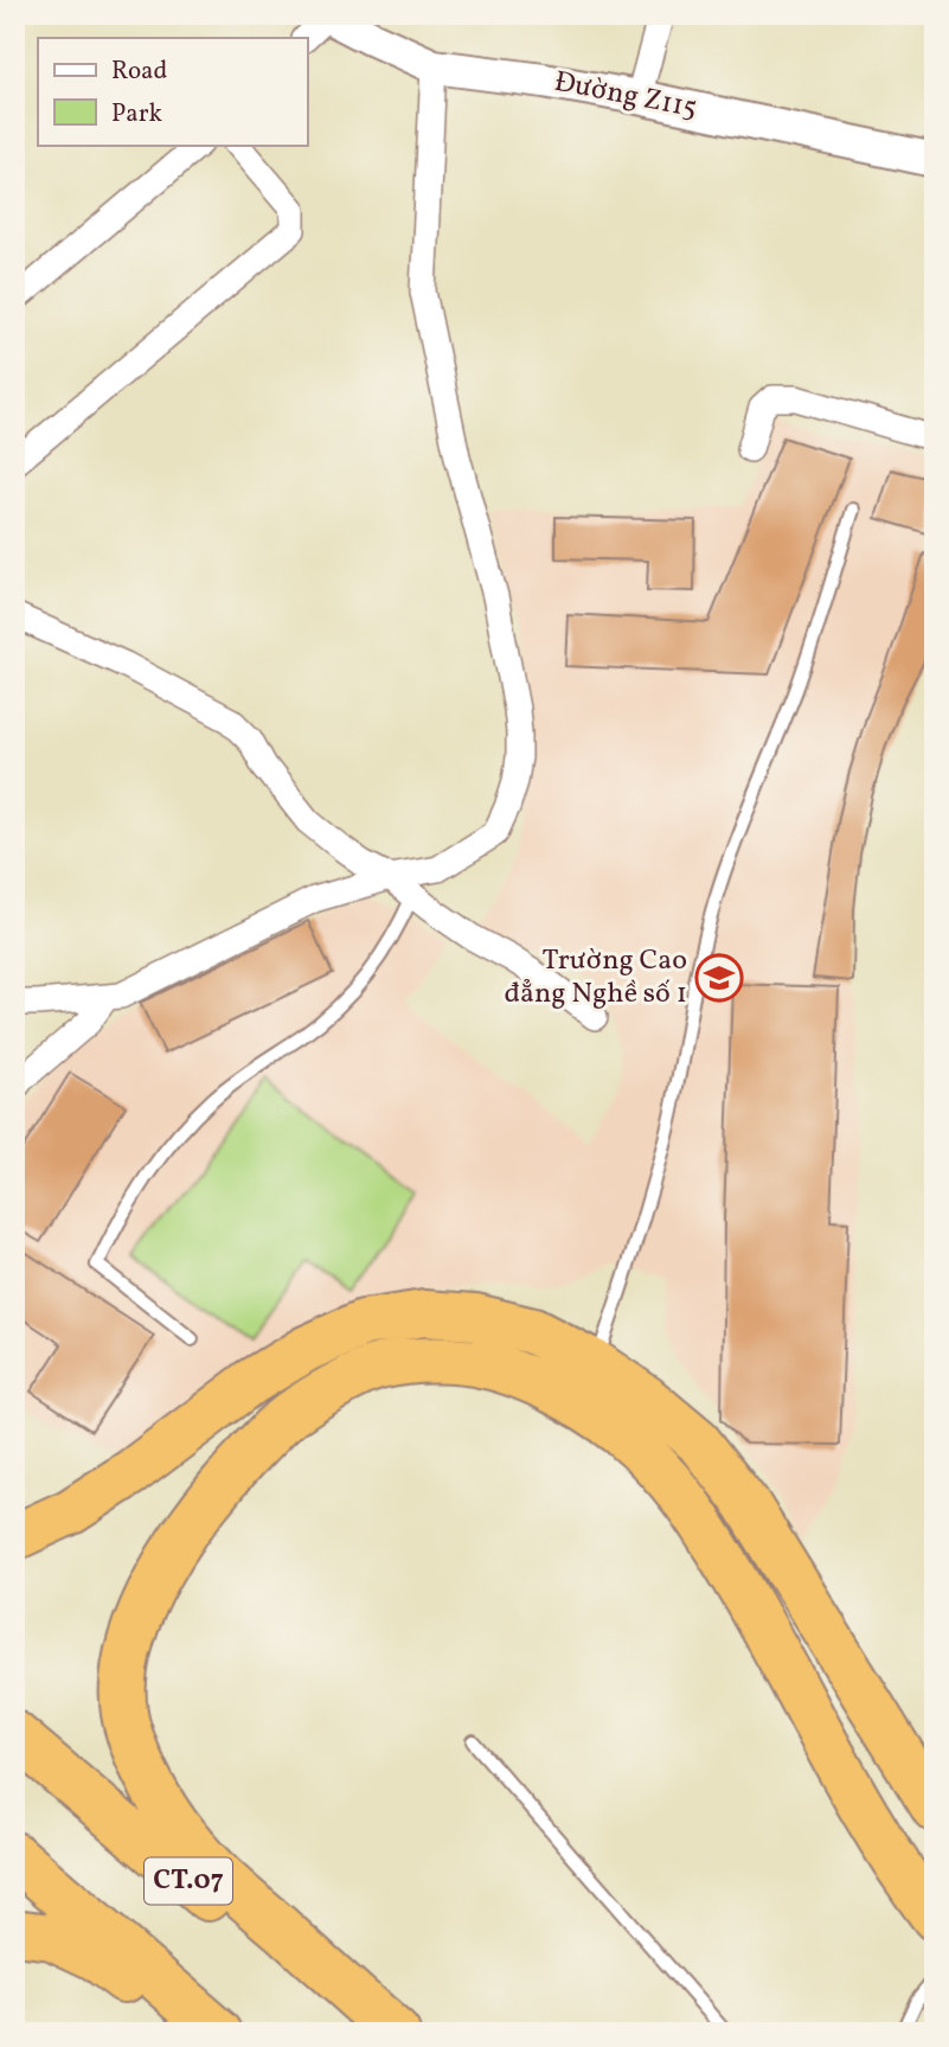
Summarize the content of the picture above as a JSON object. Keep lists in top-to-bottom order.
{
  "streets": {
    "highway": ["CT.07"],
    "street": ["Đường Z115"]
  },
  "places": {
    "school or university": ["Trường Cao đẳng Nghề số 1"]
  },
  "legend": ["Road", "Park"]
}
